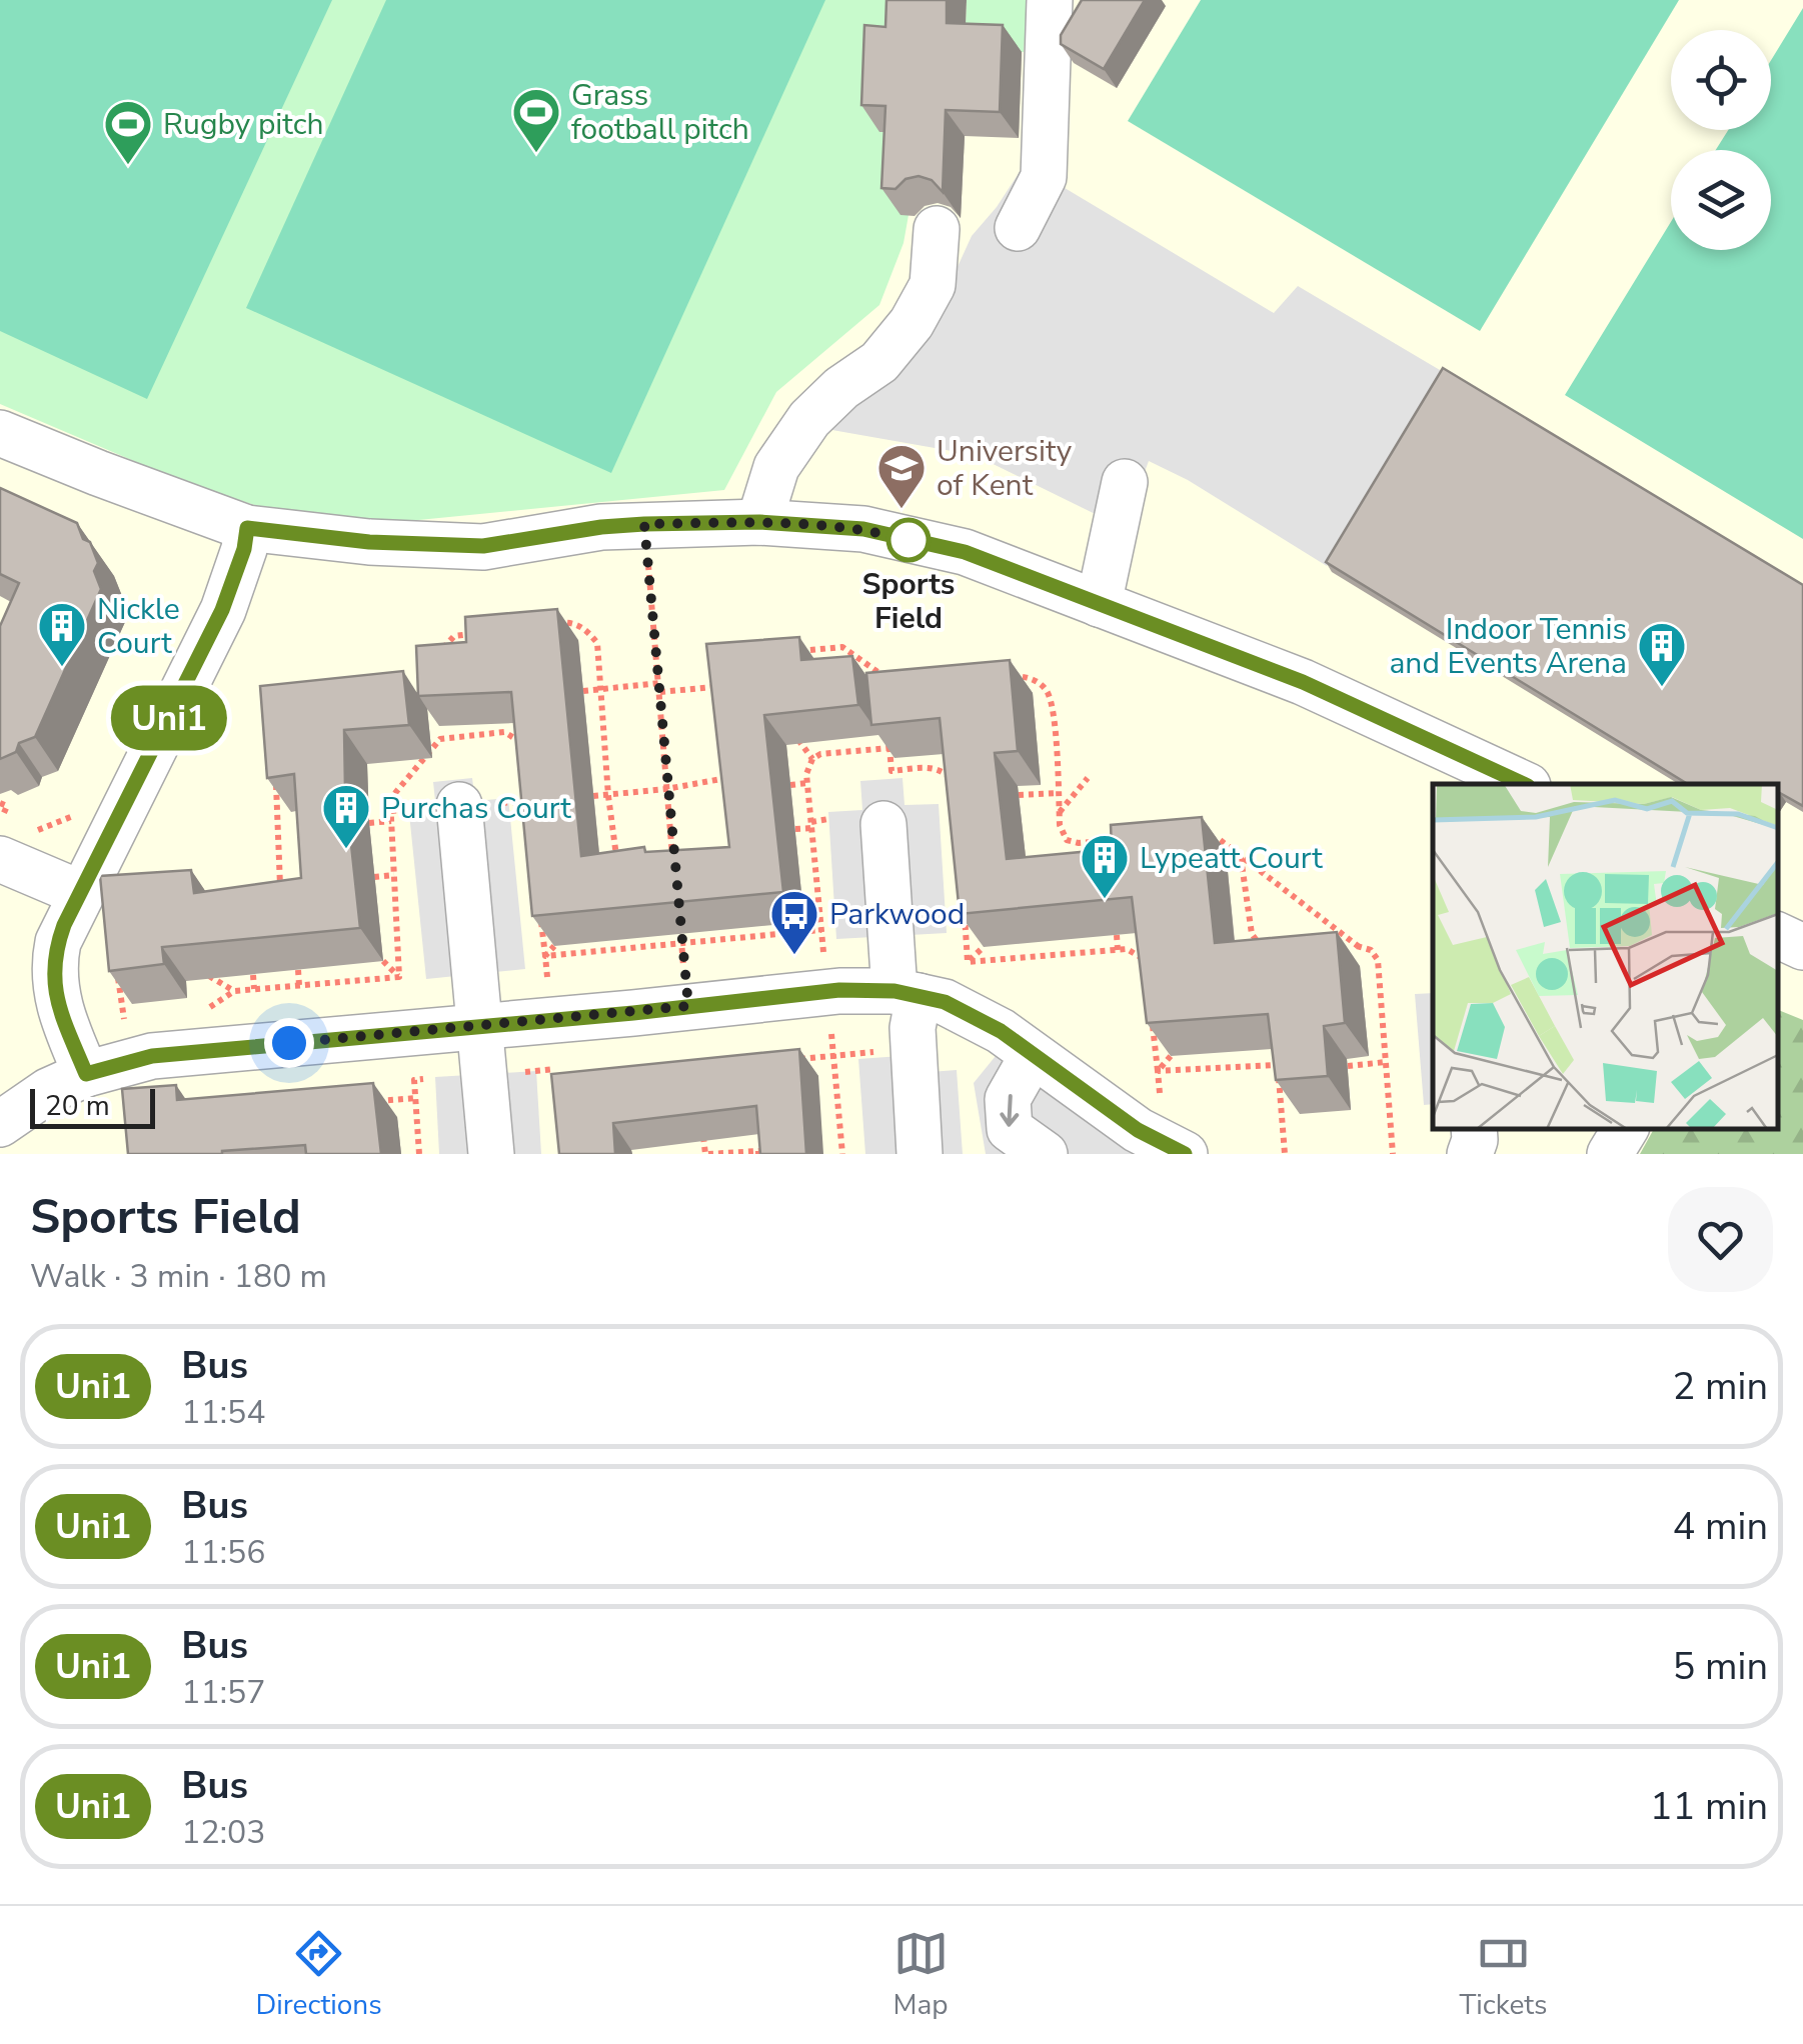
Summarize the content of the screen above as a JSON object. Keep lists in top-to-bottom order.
{
  "places": {
    "sports": ["Grass football pitch", "Rugby pitch"],
    "school or university": ["University of Kent"],
    "other": ["Sports Field"],
    "building": [
      "Nickle Court",
      "Indoor Tennis and Events Arena",
      "Purchas Court",
      "Lypeatt Court"
    ],
    "bus stop": ["Parkwood"]
  },
  "lines": ["bus line Uni1"],
  "scale_bar": "20 m",
  "page": {
    "on_map": "Uni1",
    "scale": "20 m",
    "heading": ["Sports Field", "Walk · 3 min · 180 m"],
    "list": [
      {
        "mark": "Uni1",
        "name": "Bus",
        "note": "11:54",
        "value": "2 min"
      },
      {
        "mark": "Uni1",
        "name": "Bus",
        "note": "11:56",
        "value": "4 min"
      },
      {
        "mark": "Uni1",
        "name": "Bus",
        "note": "11:57",
        "value": "5 min"
      },
      {
        "mark": "Uni1",
        "name": "Bus",
        "note": "12:03",
        "value": "11 min"
      }
    ],
    "tabs": ["Directions", "Map", "Tickets"]
  }
}
